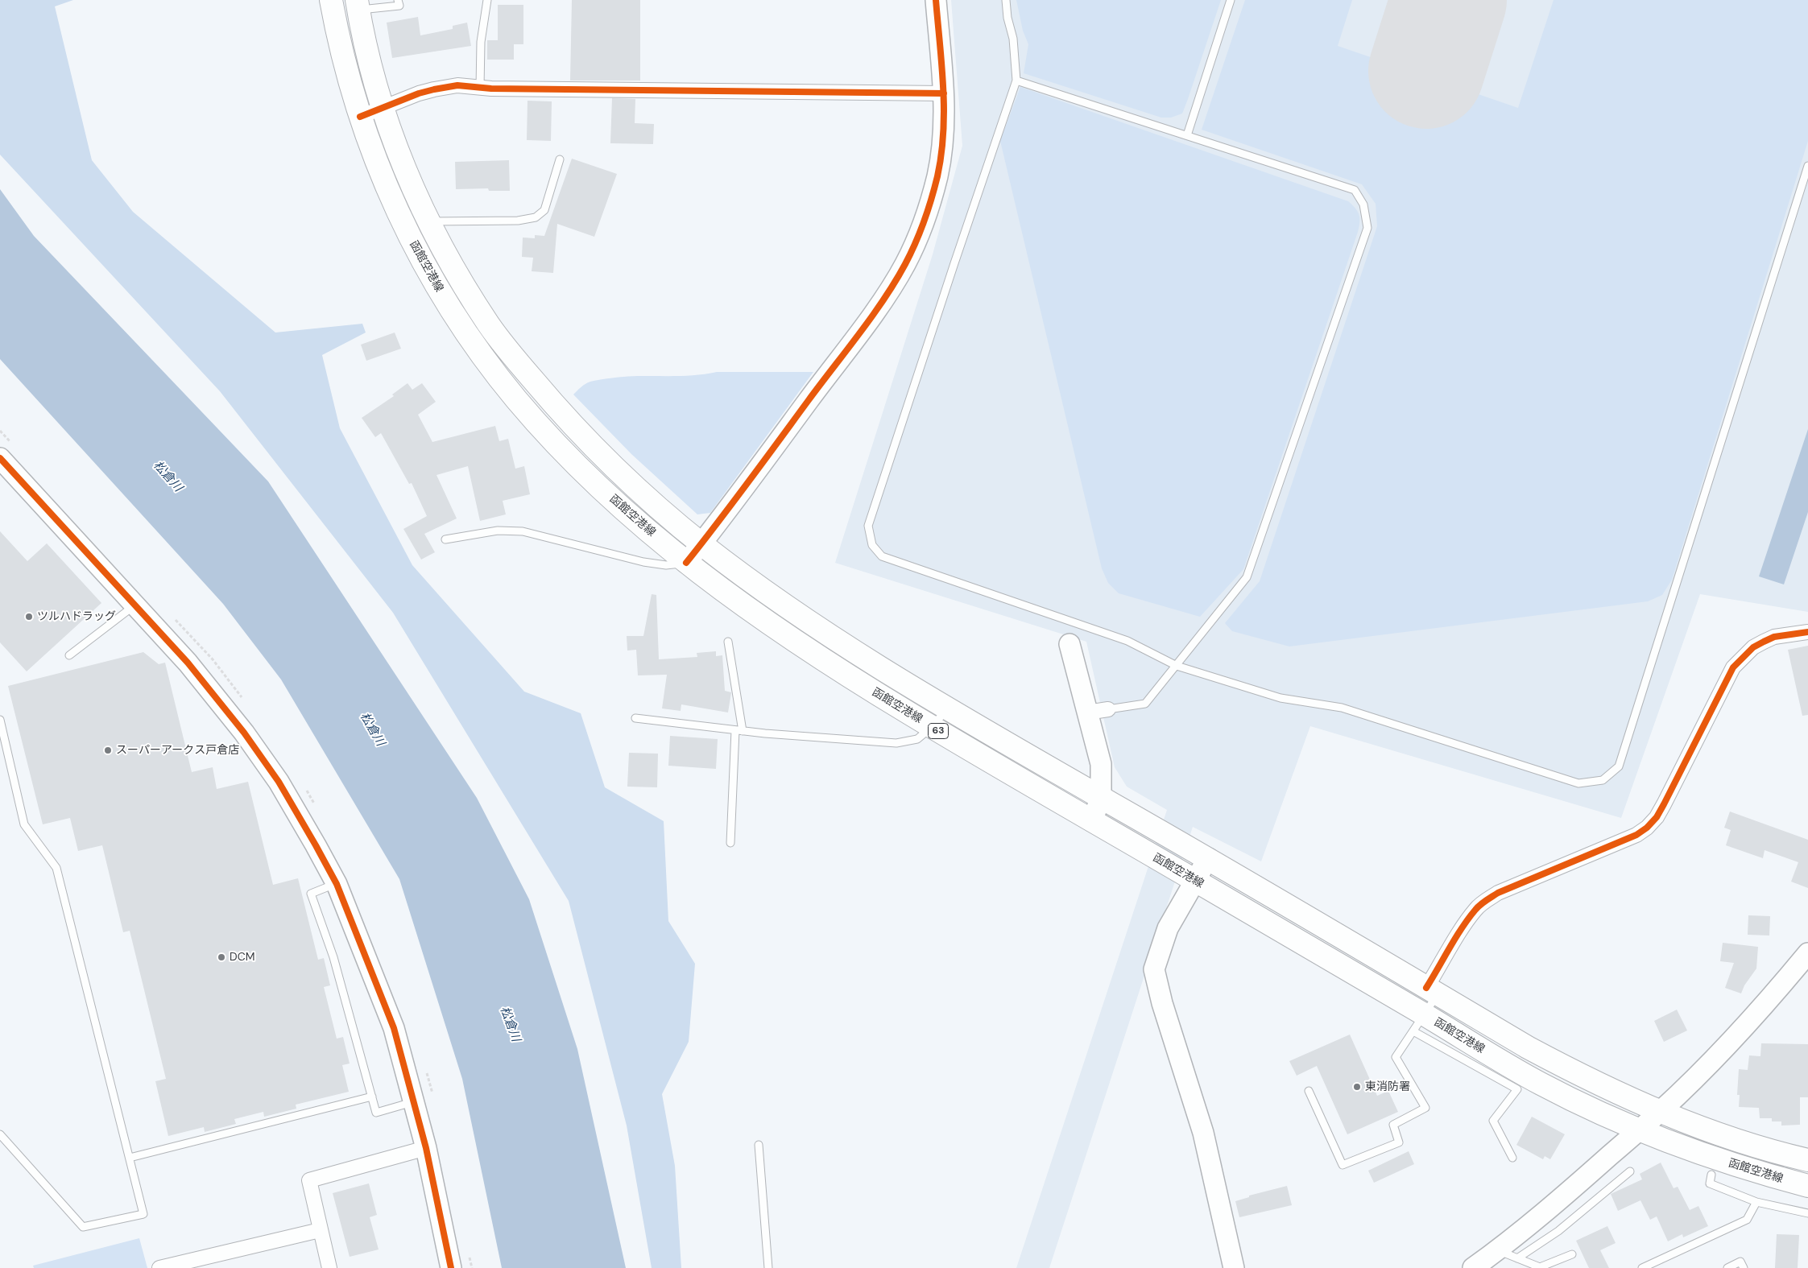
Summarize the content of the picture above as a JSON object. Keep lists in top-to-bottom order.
{
  "streets": {
    "main road": ["函館空港線", "63"]
  },
  "water": ["松倉川"],
  "places": [
    "ツルハドラッグ",
    "スーパーアークス戸倉店",
    "DCM",
    "東消防署"
  ]
}
